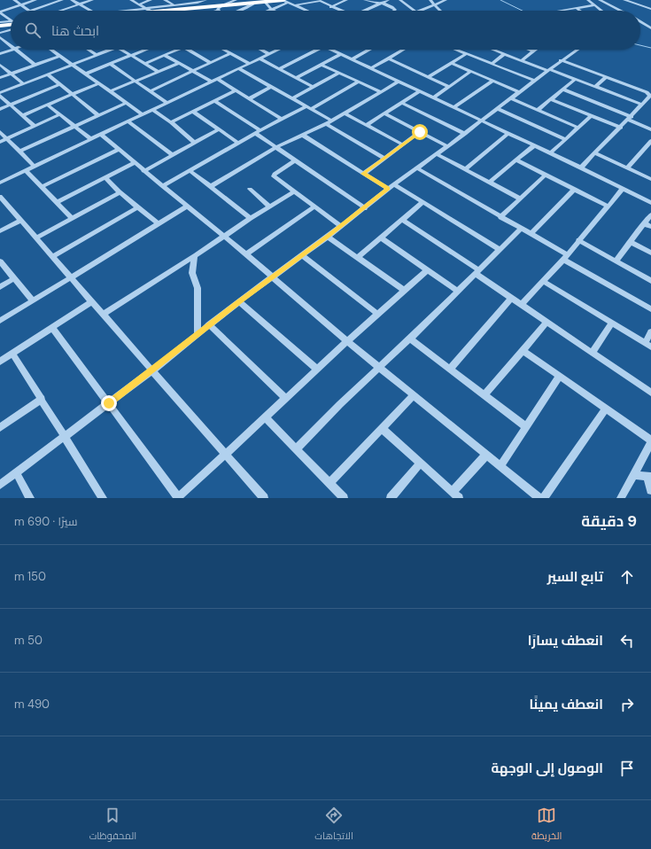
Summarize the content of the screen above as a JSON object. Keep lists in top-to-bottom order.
{
  "page": {
    "search": "ابحث هنا",
    "heading": ["9 دقيقة", "سيرًا · 690 m"],
    "list": [
      ["تابع السير", "150 m"],
      ["انعطف يسارًا", "50 m"],
      ["انعطف يمينًا", "490 m"],
      "الوصول إلى الوجهة"
    ],
    "nav": ["الخريطة", "الاتجاهات", "المحفوظات"]
  }
}
